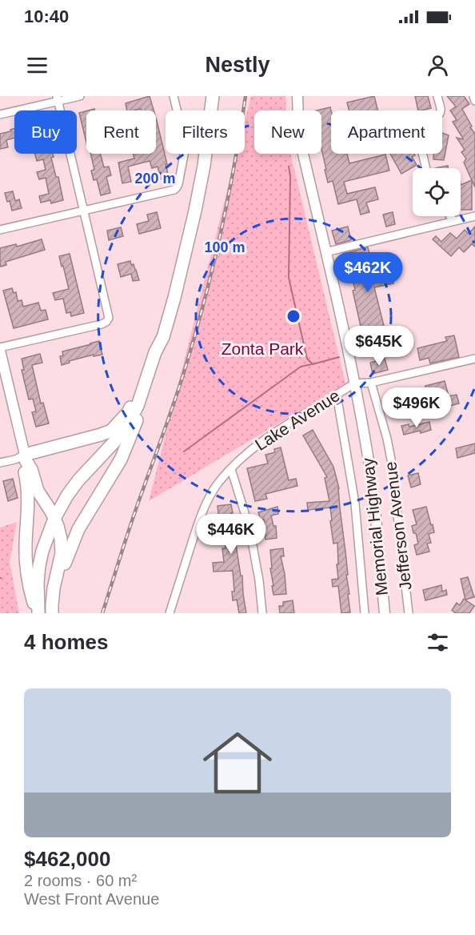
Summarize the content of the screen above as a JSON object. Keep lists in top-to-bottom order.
{
  "streets": {
    "street": ["Lake Avenue", "Jefferson Avenue", "Memorial Highway"]
  },
  "crossings": [
    ["Lake Avenue", "Memorial Highway"]
  ],
  "parks": ["Zonta Park"],
  "page": {
    "status": "10:40",
    "header": "Nestly",
    "chip": [
      "Buy",
      "Rent",
      "Filters",
      "New",
      "Apartment"
    ],
    "price": [
      "$462K",
      "$645K",
      "$496K",
      "$446K"
    ],
    "heading": "4 homes",
    "list": [
      {
        "name": "$462,000",
        "note": "2 rooms · 60 m² · West Front Avenue"
      }
    ]
  },
  "rings": ["200 m", "100 m"]
}
